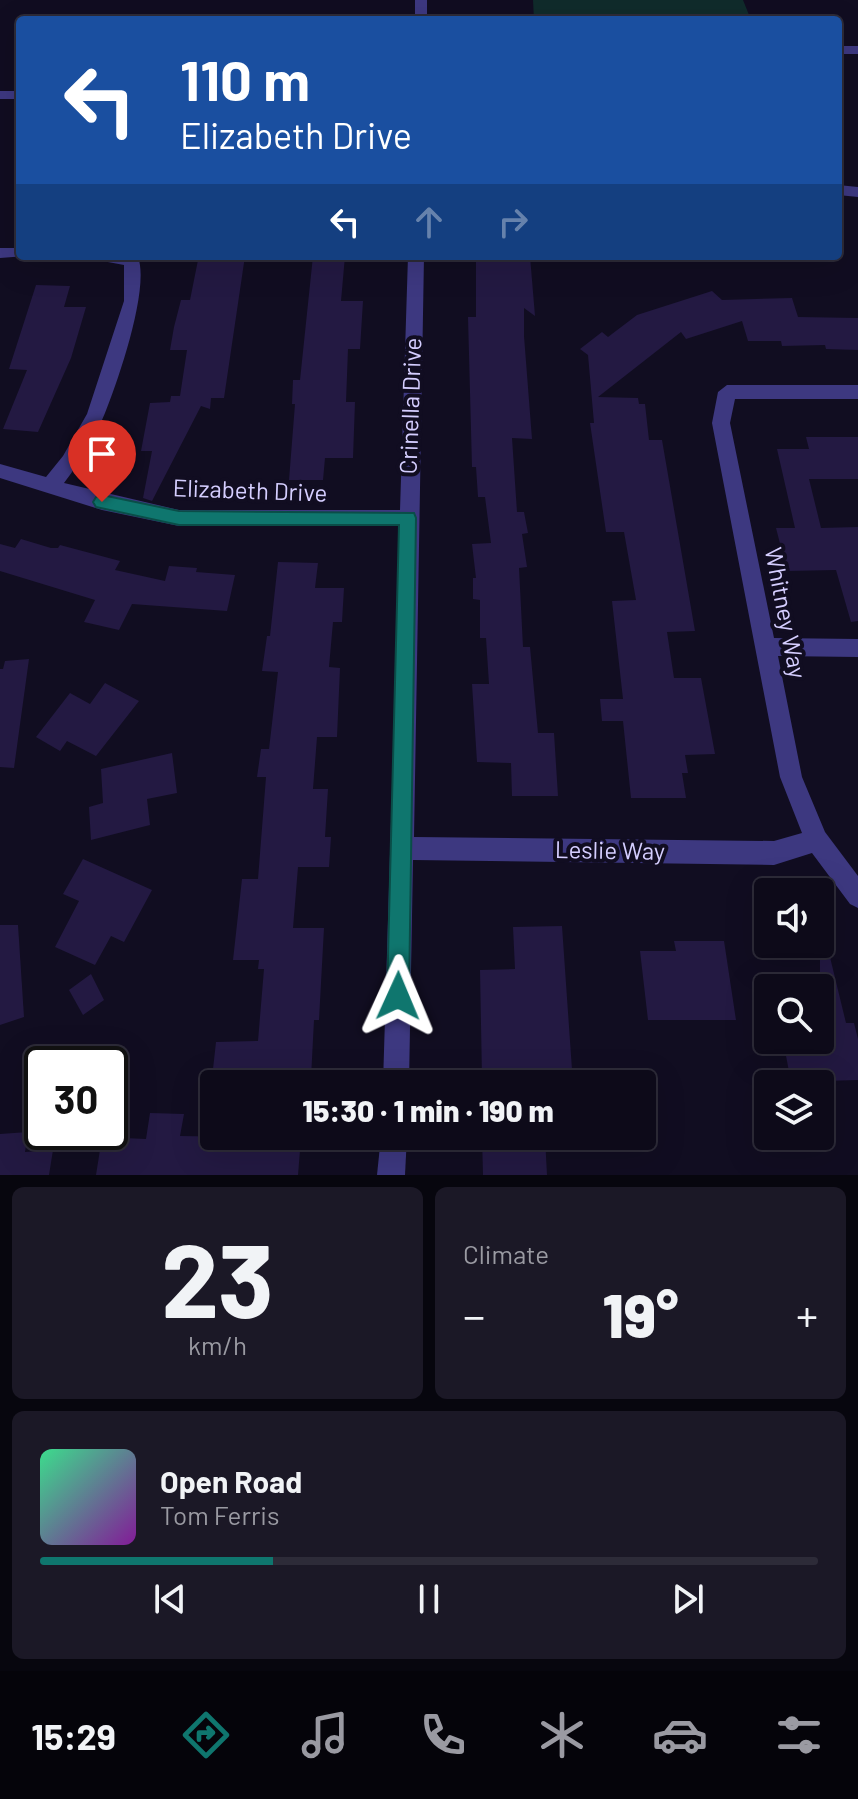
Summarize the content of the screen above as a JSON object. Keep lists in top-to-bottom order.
{
  "streets": {
    "street": [
      "Crinella Drive",
      "Elizabeth Drive",
      "Whitney Way",
      "Leslie Way"
    ]
  },
  "crossings": [
    ["Crinella Drive", "Elizabeth Drive"],
    ["Crinella Drive", "Leslie Way"],
    ["Whitney Way", "Leslie Way"]
  ],
  "page": {
    "turn": ["110 m", "Elizabeth Drive"],
    "limit": "30",
    "trip": "15:30 · 1 min · 190 m",
    "tile": [
      ["23", "km/h"],
      "Climate"
    ],
    "heat": ["−", "19°", "+"],
    "song": ["Open Road", "Tom Ferris"],
    "tabs": "15:29"
  }
}
